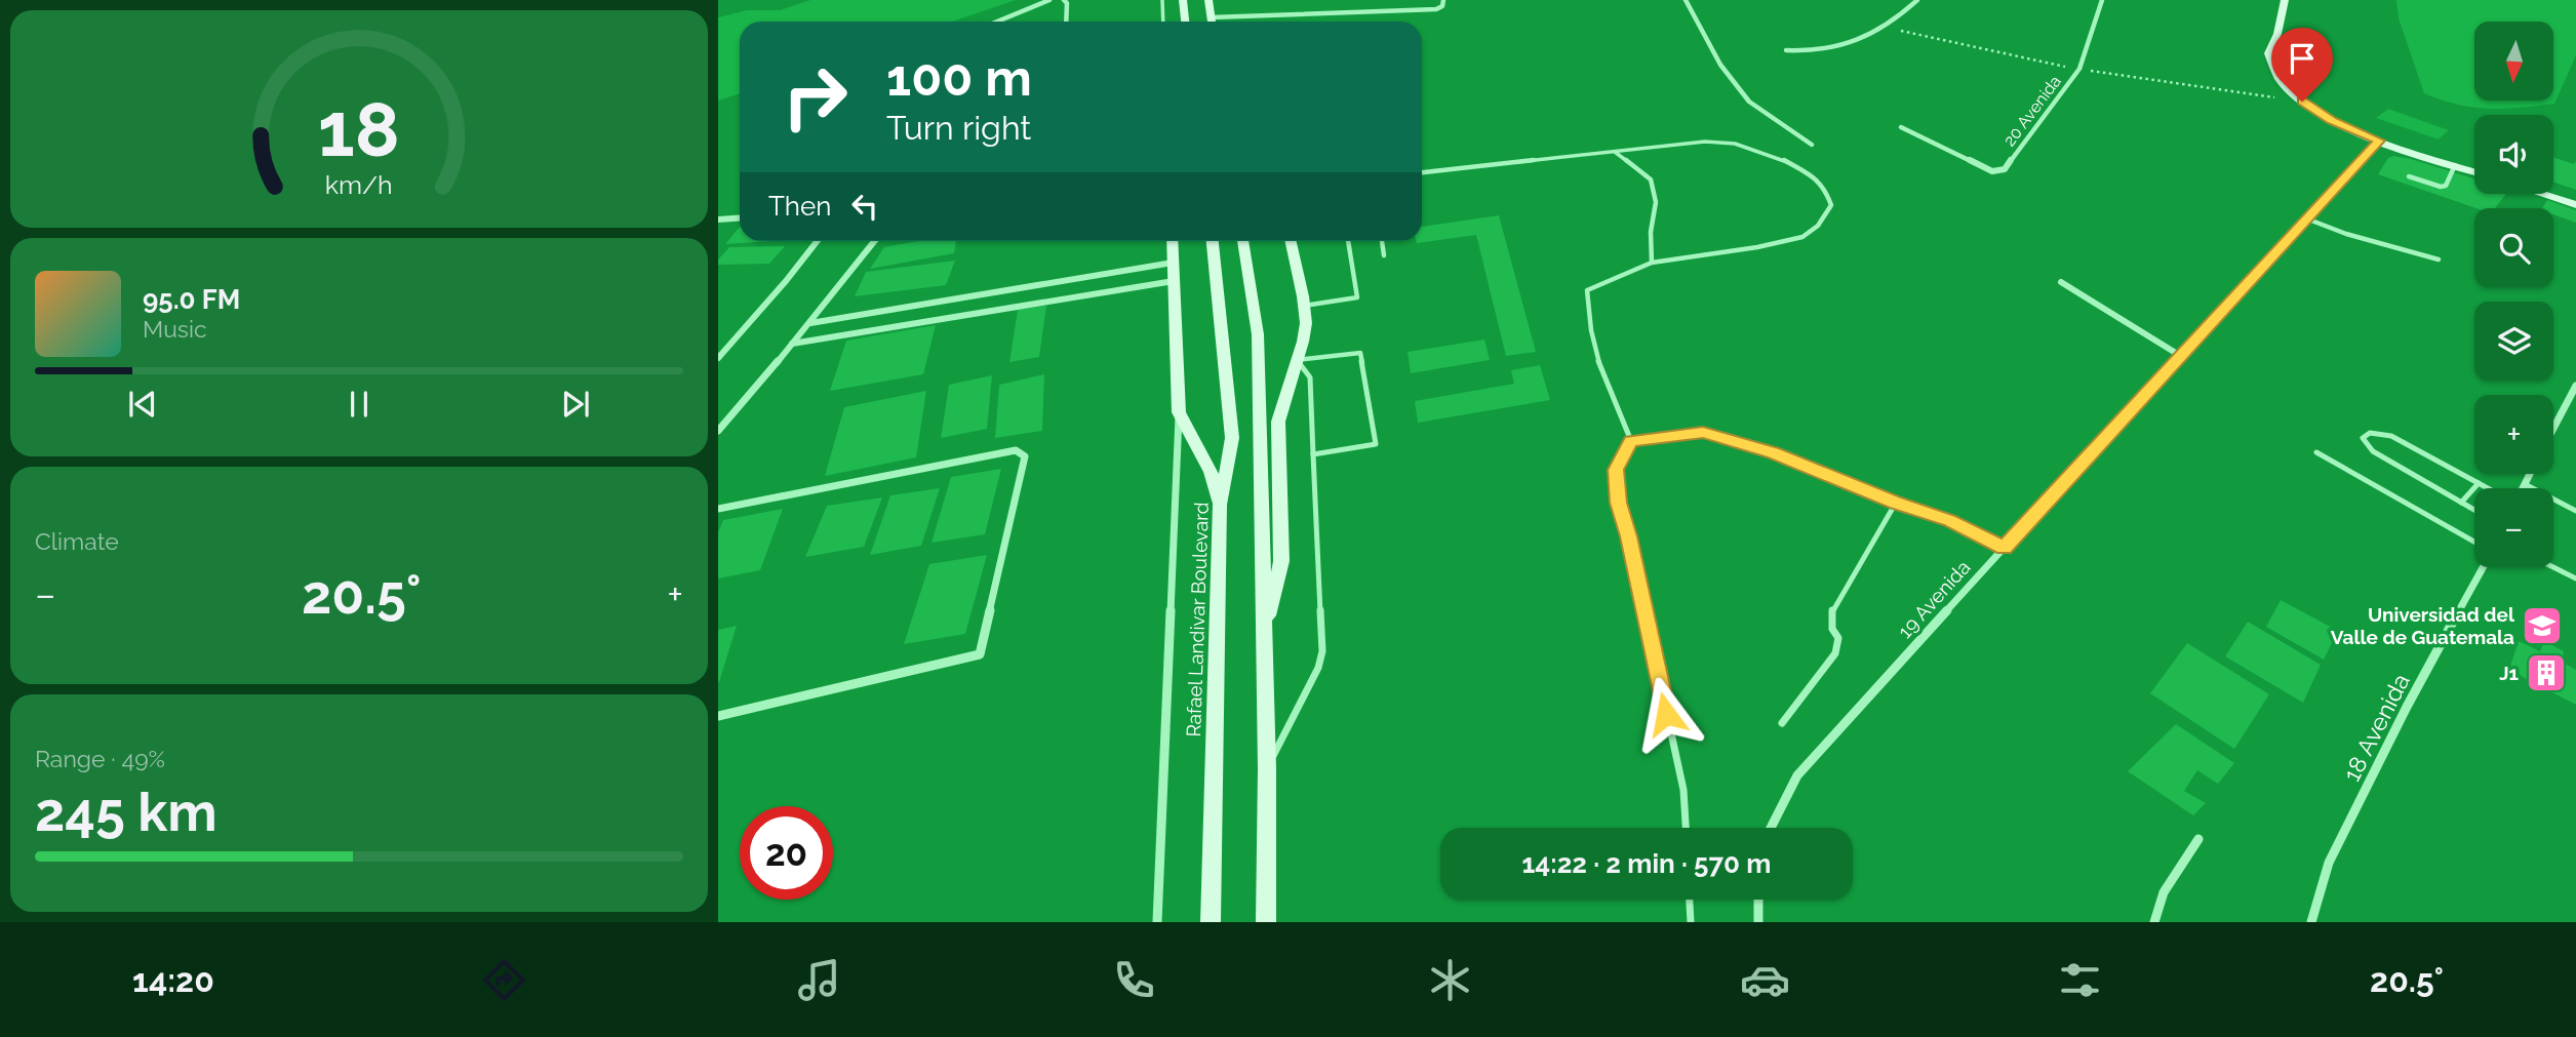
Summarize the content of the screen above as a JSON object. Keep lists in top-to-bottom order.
{
  "streets": {
    "main road": ["Rafael Landivar Boulevard"],
    "street": ["20 Avenida", "19 Avenida", "18 Avenida"]
  },
  "places": {
    "school or university": ["Universidad del Valle de Guatemala"],
    "building": ["J1"]
  },
  "north": "bottom",
  "page": {
    "map_buttons": ["+", "−"],
    "turn": ["100 m", "Turn right"],
    "then": "Then",
    "song": ["95.0 FM", "Music"],
    "tile": [
      "Climate",
      ["Range · 49%", "245 km"]
    ],
    "heat": ["−", "20.5°", "+"],
    "limit": "20",
    "trip": "14:22 · 2 min · 570 m",
    "tabs": ["14:20", "20.5°"],
    "gauge": ["18", "km/h"]
  }
}
